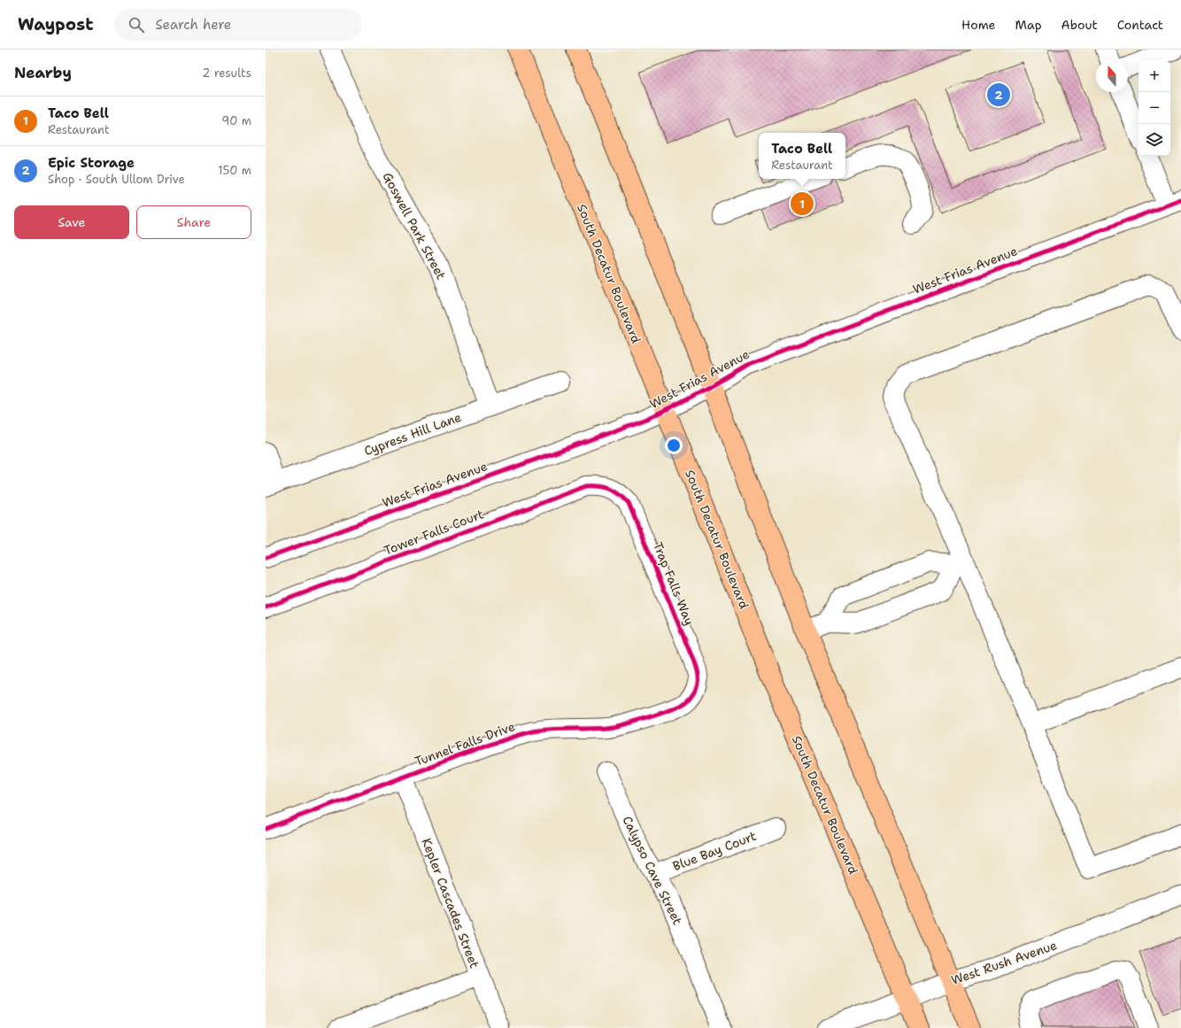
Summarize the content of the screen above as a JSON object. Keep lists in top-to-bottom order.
{
  "streets": {
    "main road": ["South Decatur Boulevard"],
    "street": [
      "Goswell Park Street",
      "West Frias Avenue",
      "Cypress Hill Lane",
      "Tower Falls Court",
      "Trap Falls Way",
      "Tunnel Falls Drive",
      "Blue Bay Court",
      "Calypso Cave Street",
      "Kepler Cascades Street",
      "West Rush Avenue"
    ]
  },
  "crossings": [
    ["Goswell Park Street", "Cypress Hill Lane"],
    ["West Frias Avenue", "South Decatur Boulevard"],
    ["South Decatur Boulevard", "West Rush Avenue"],
    ["Tower Falls Court", "Trap Falls Way"],
    ["Trap Falls Way", "Tunnel Falls Drive"],
    ["Tunnel Falls Drive", "Kepler Cascades Street"],
    ["Blue Bay Court", "Calypso Cave Street"]
  ],
  "north": "top",
  "page": {
    "header": "Waypost",
    "search": "Search here",
    "nav": [
      "Home",
      "Map",
      "About",
      "Contact"
    ],
    "heading": ["Nearby", "2 results"],
    "map_buttons": ["+", "−"],
    "pins": ["2", "1"],
    "list": [
      {
        "mark": "1",
        "name": "Taco Bell",
        "note": "Restaurant",
        "value": "90 m"
      },
      {
        "mark": "2",
        "name": "Epic Storage",
        "note": "Shop · South Ullom Drive",
        "value": "150 m"
      }
    ],
    "popup": ["Taco Bell", "Restaurant"],
    "buttons": ["Save", "Share"]
  }
}
